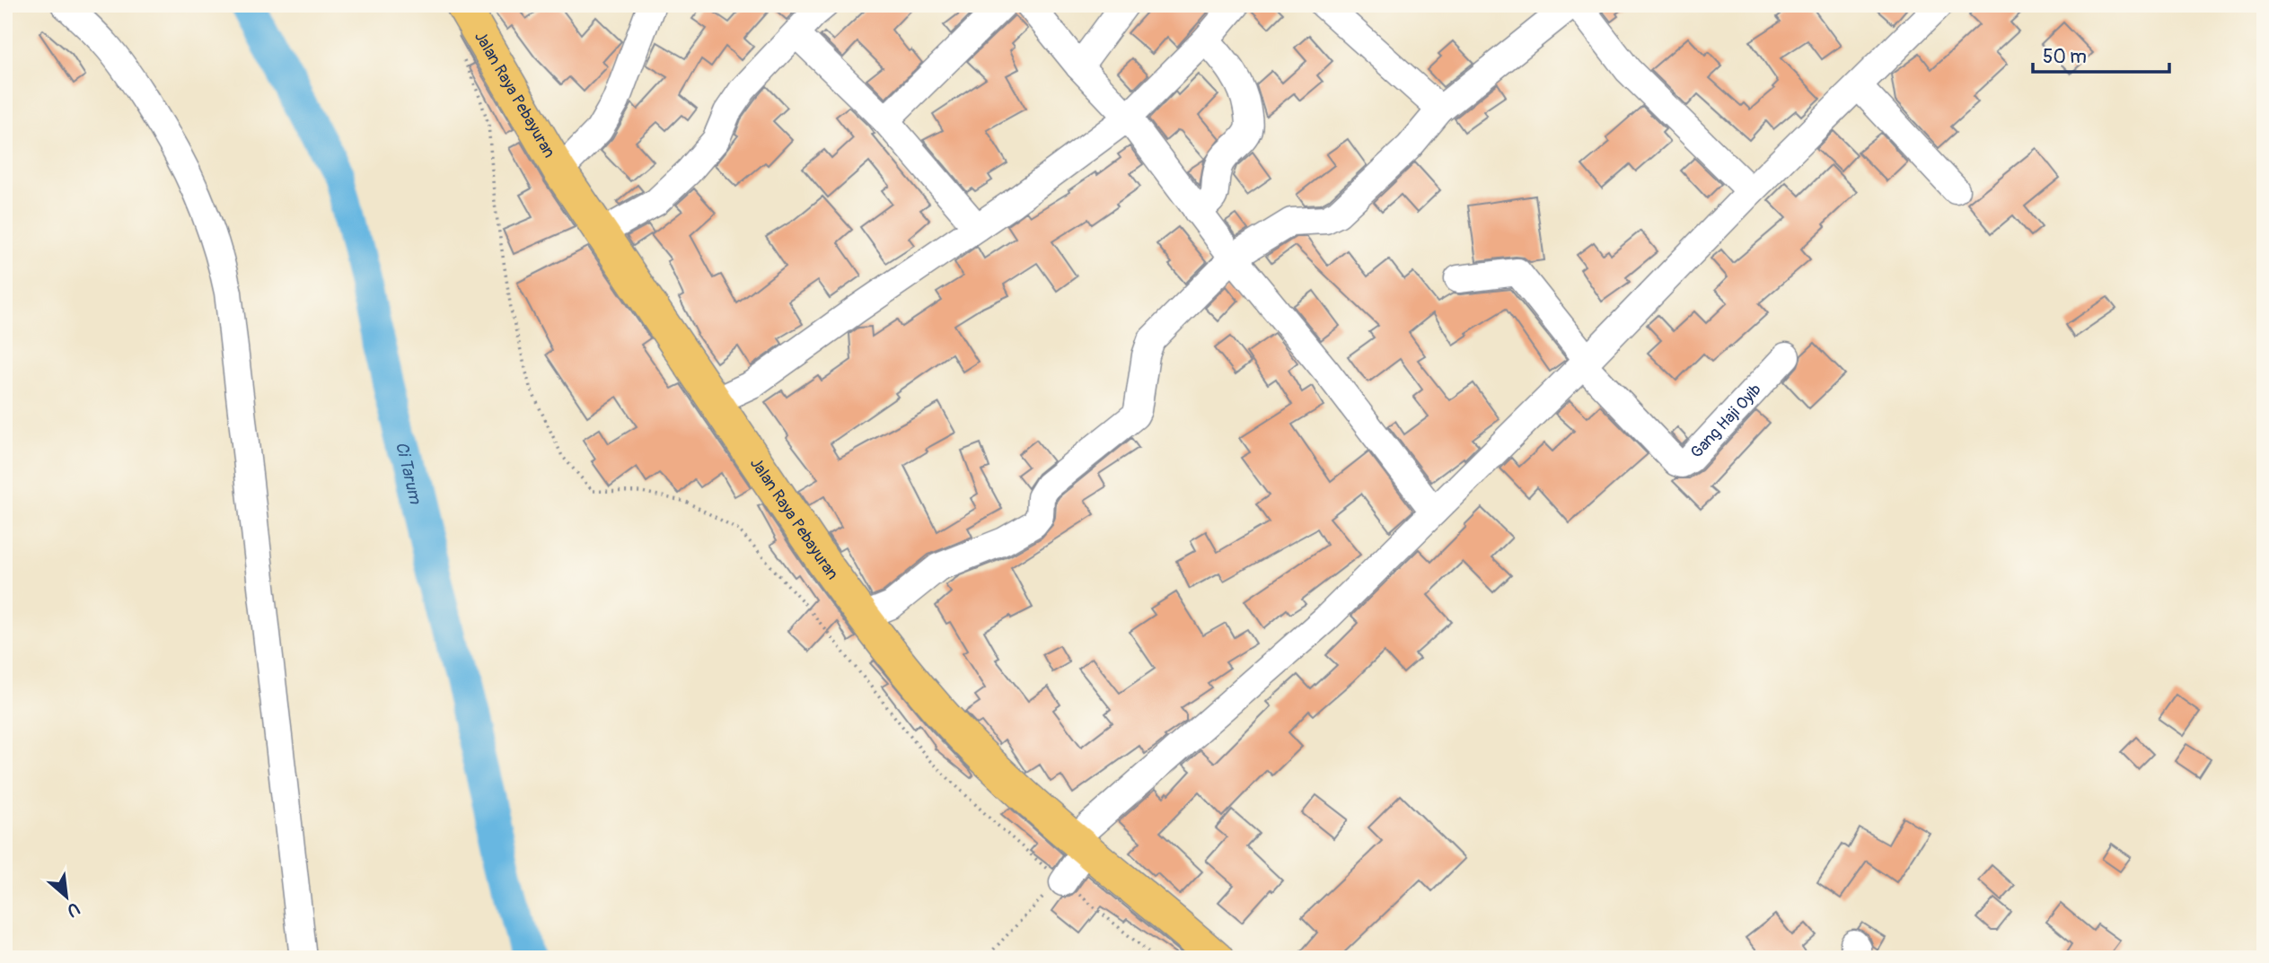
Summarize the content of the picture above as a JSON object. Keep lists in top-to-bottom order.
{
  "streets": {
    "main road": ["Jalan Raya Pebayuran"],
    "street": ["Gang Haji Oyib"]
  },
  "water": ["Ci Tarum"],
  "scale_bar": "50 m",
  "north": "bottom right"
}
